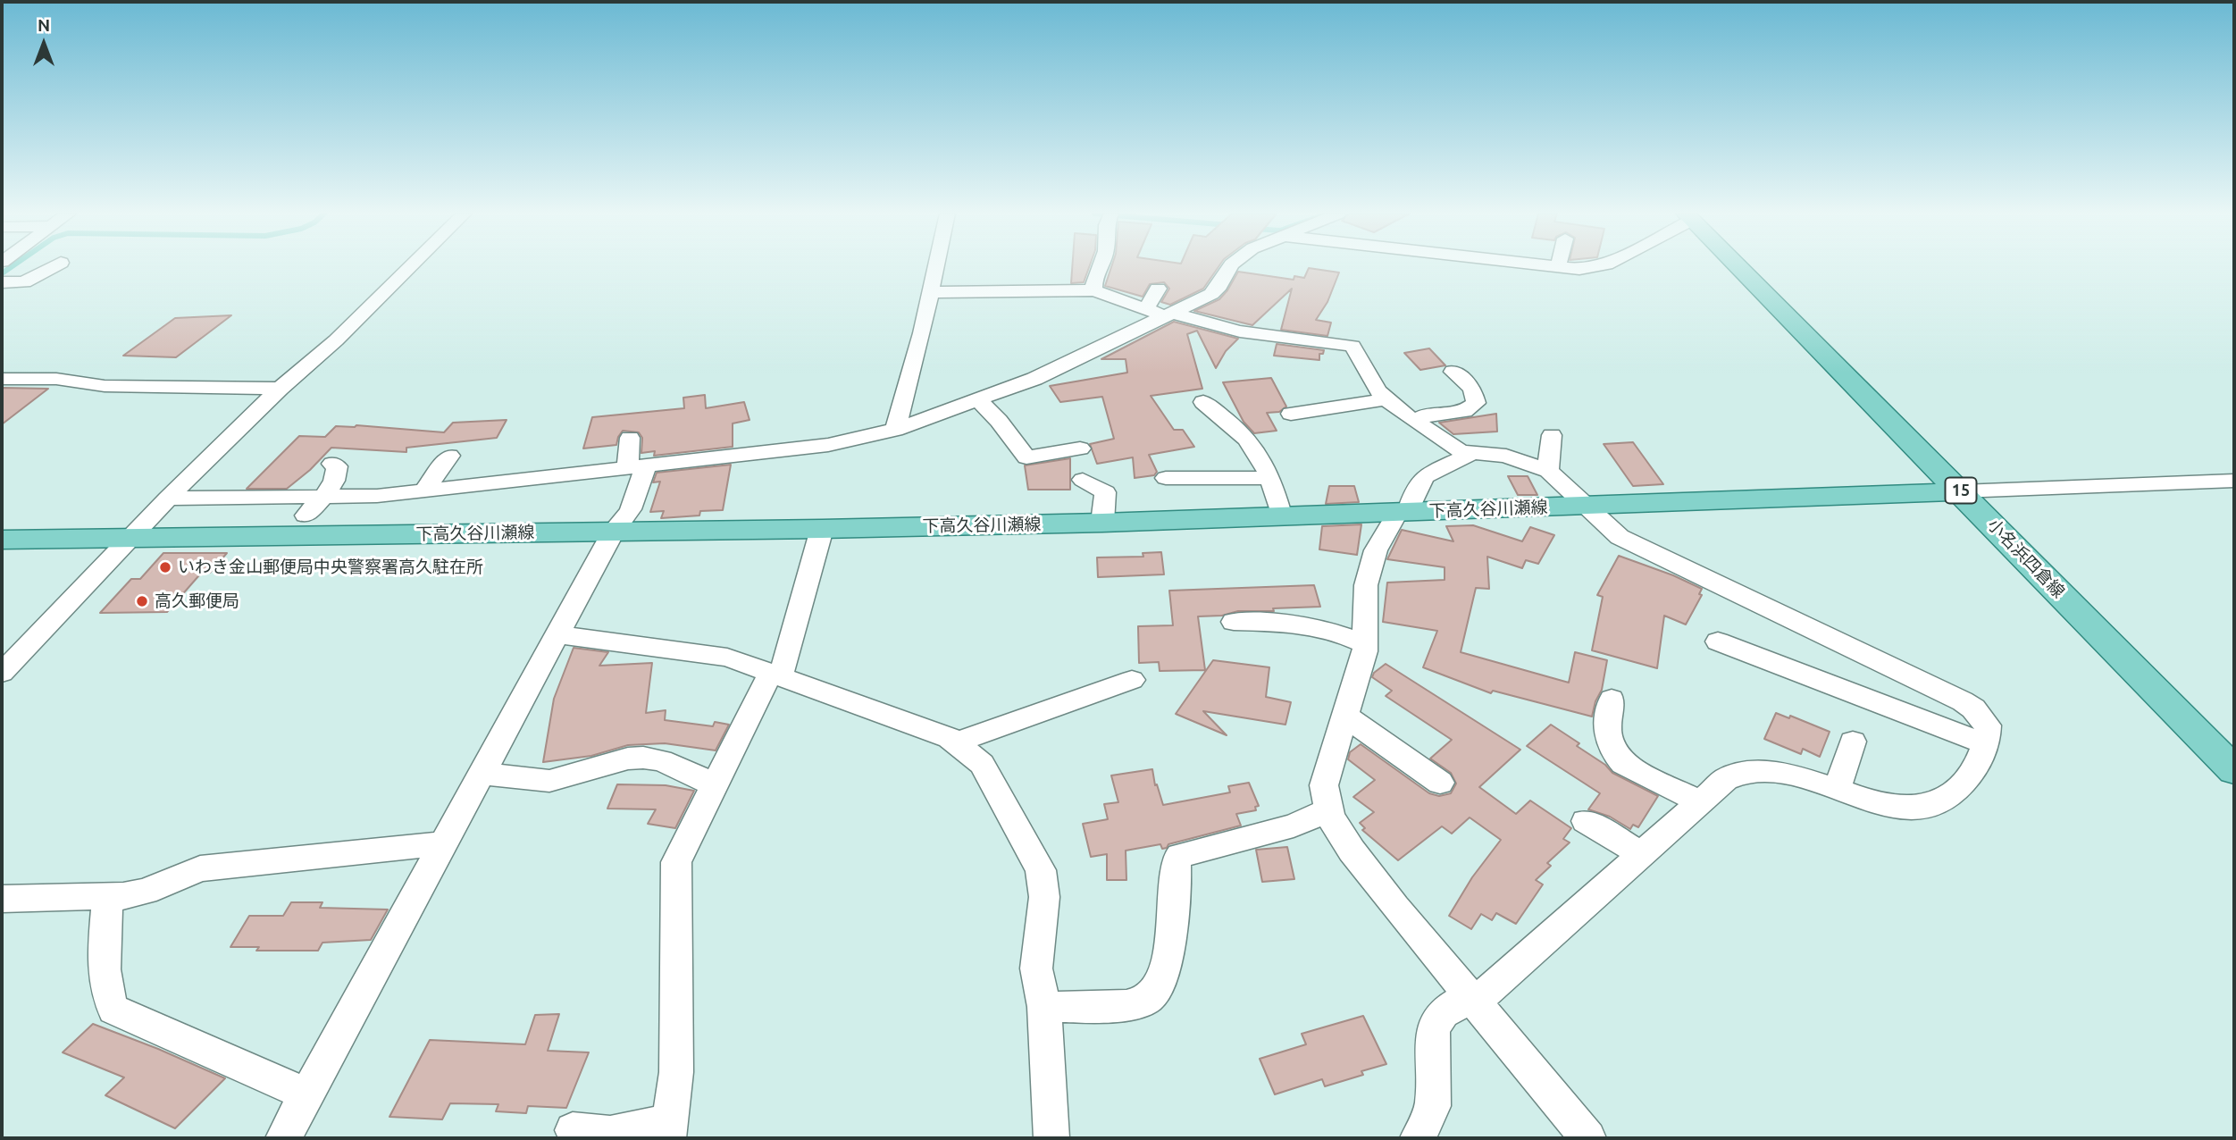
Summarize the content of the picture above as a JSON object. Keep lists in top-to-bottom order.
{
  "streets": {
    "main road": ["15", "下高久谷川瀬線", "小名浜四倉線"]
  },
  "crossings": [
    ["下高久谷川瀬線", "小名浜四倉線"]
  ],
  "places": ["いわき金山郵便局中央警察署高久駐在所", "高久郵便局"],
  "north": "top"
}
